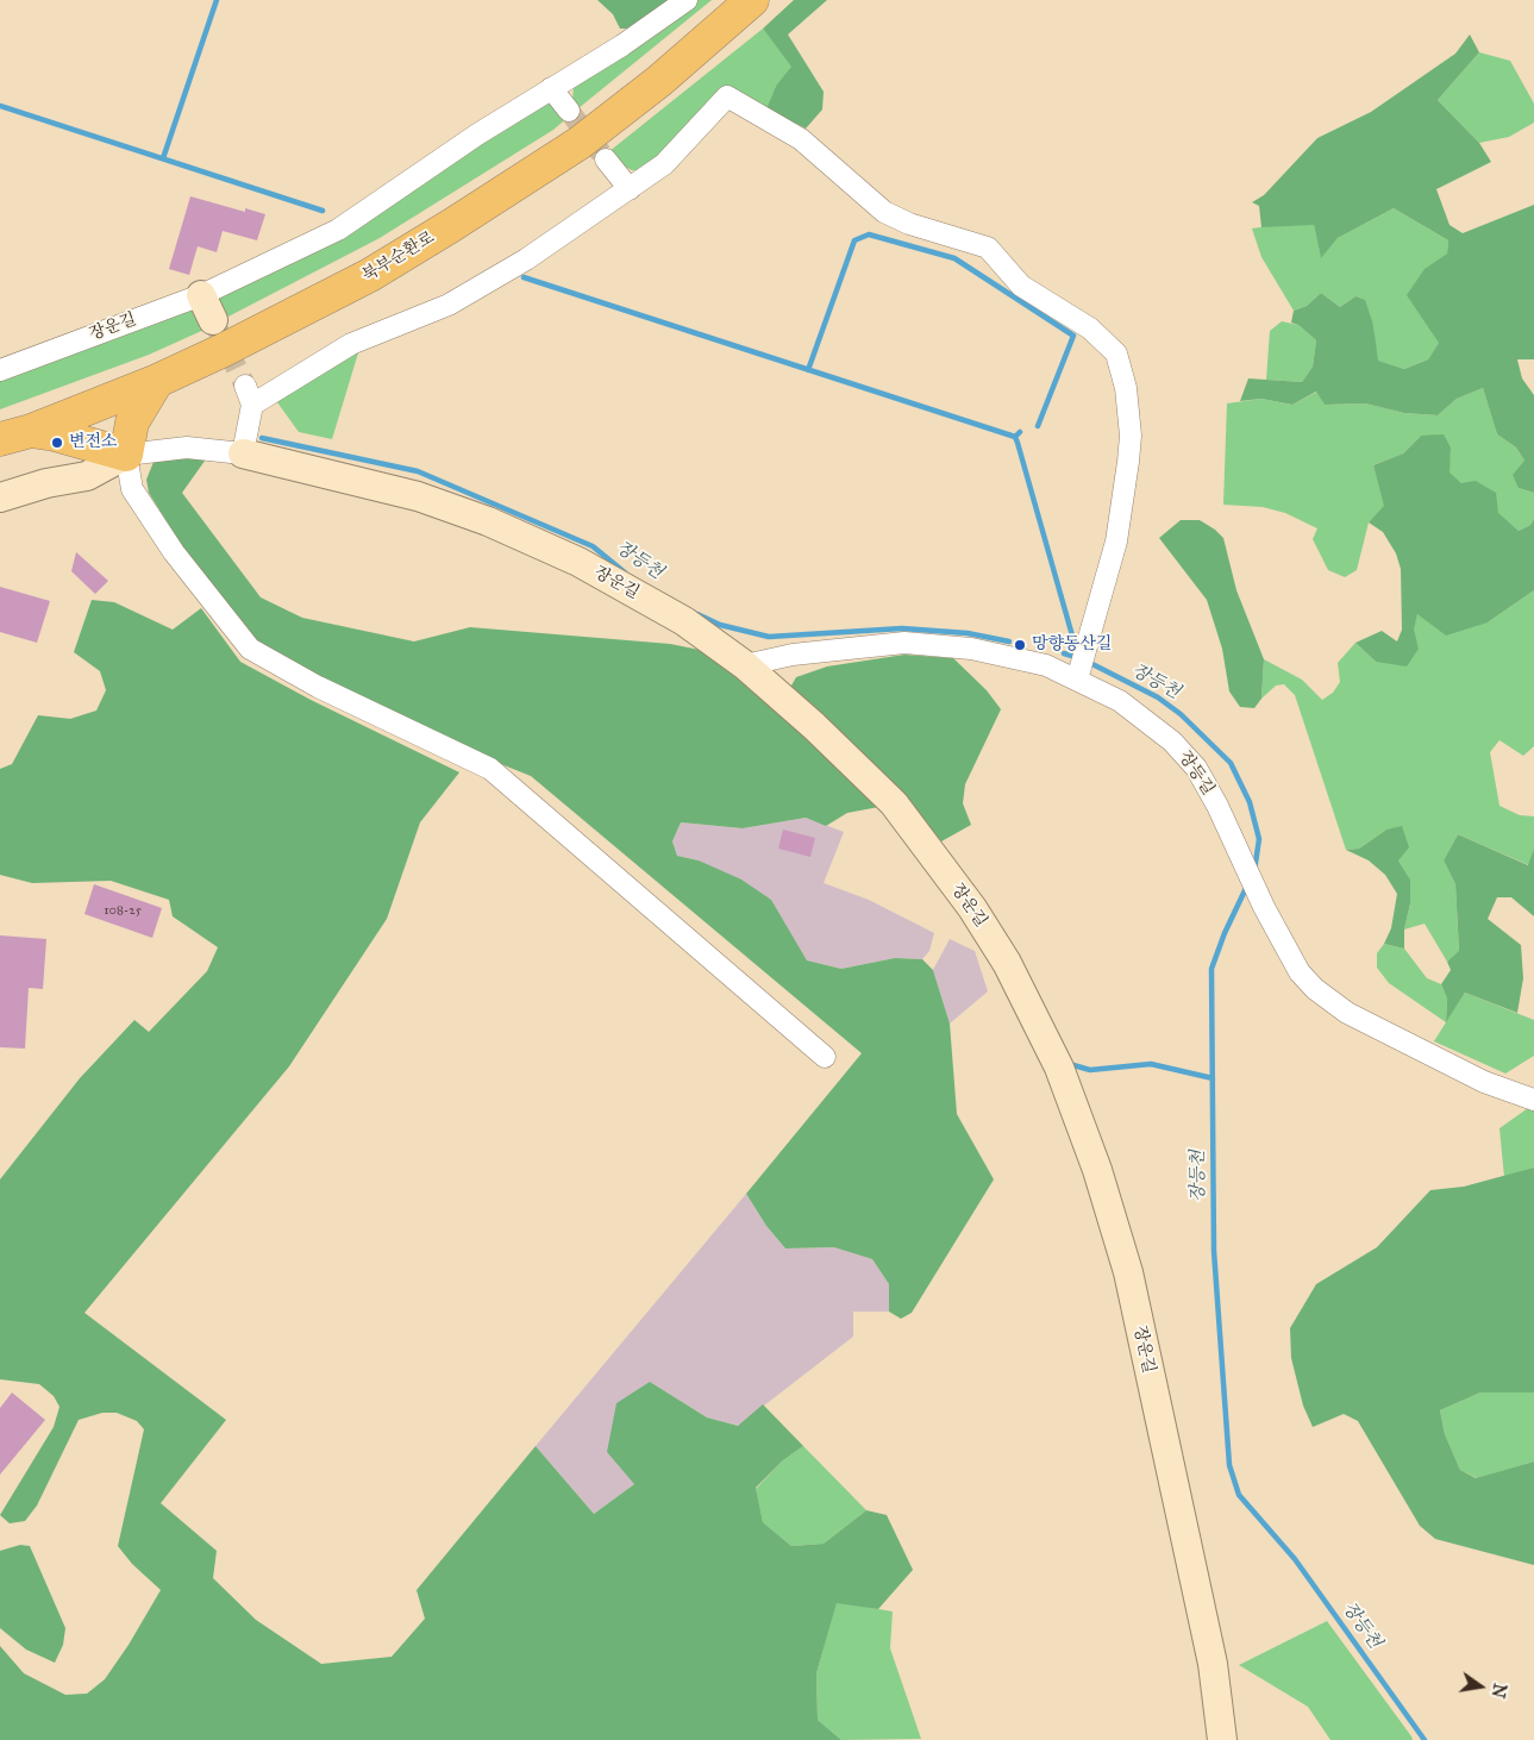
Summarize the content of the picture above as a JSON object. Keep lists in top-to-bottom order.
{
  "streets": {
    "main road": ["북부순환로"],
    "street": ["장운길", "장등길"]
  },
  "crossings": [
    ["장운길", "장등길"]
  ],
  "water": ["장등천"],
  "places": ["변전소", "망향동산길"],
  "house_numbers": ["108-25"],
  "north": "right"
}
